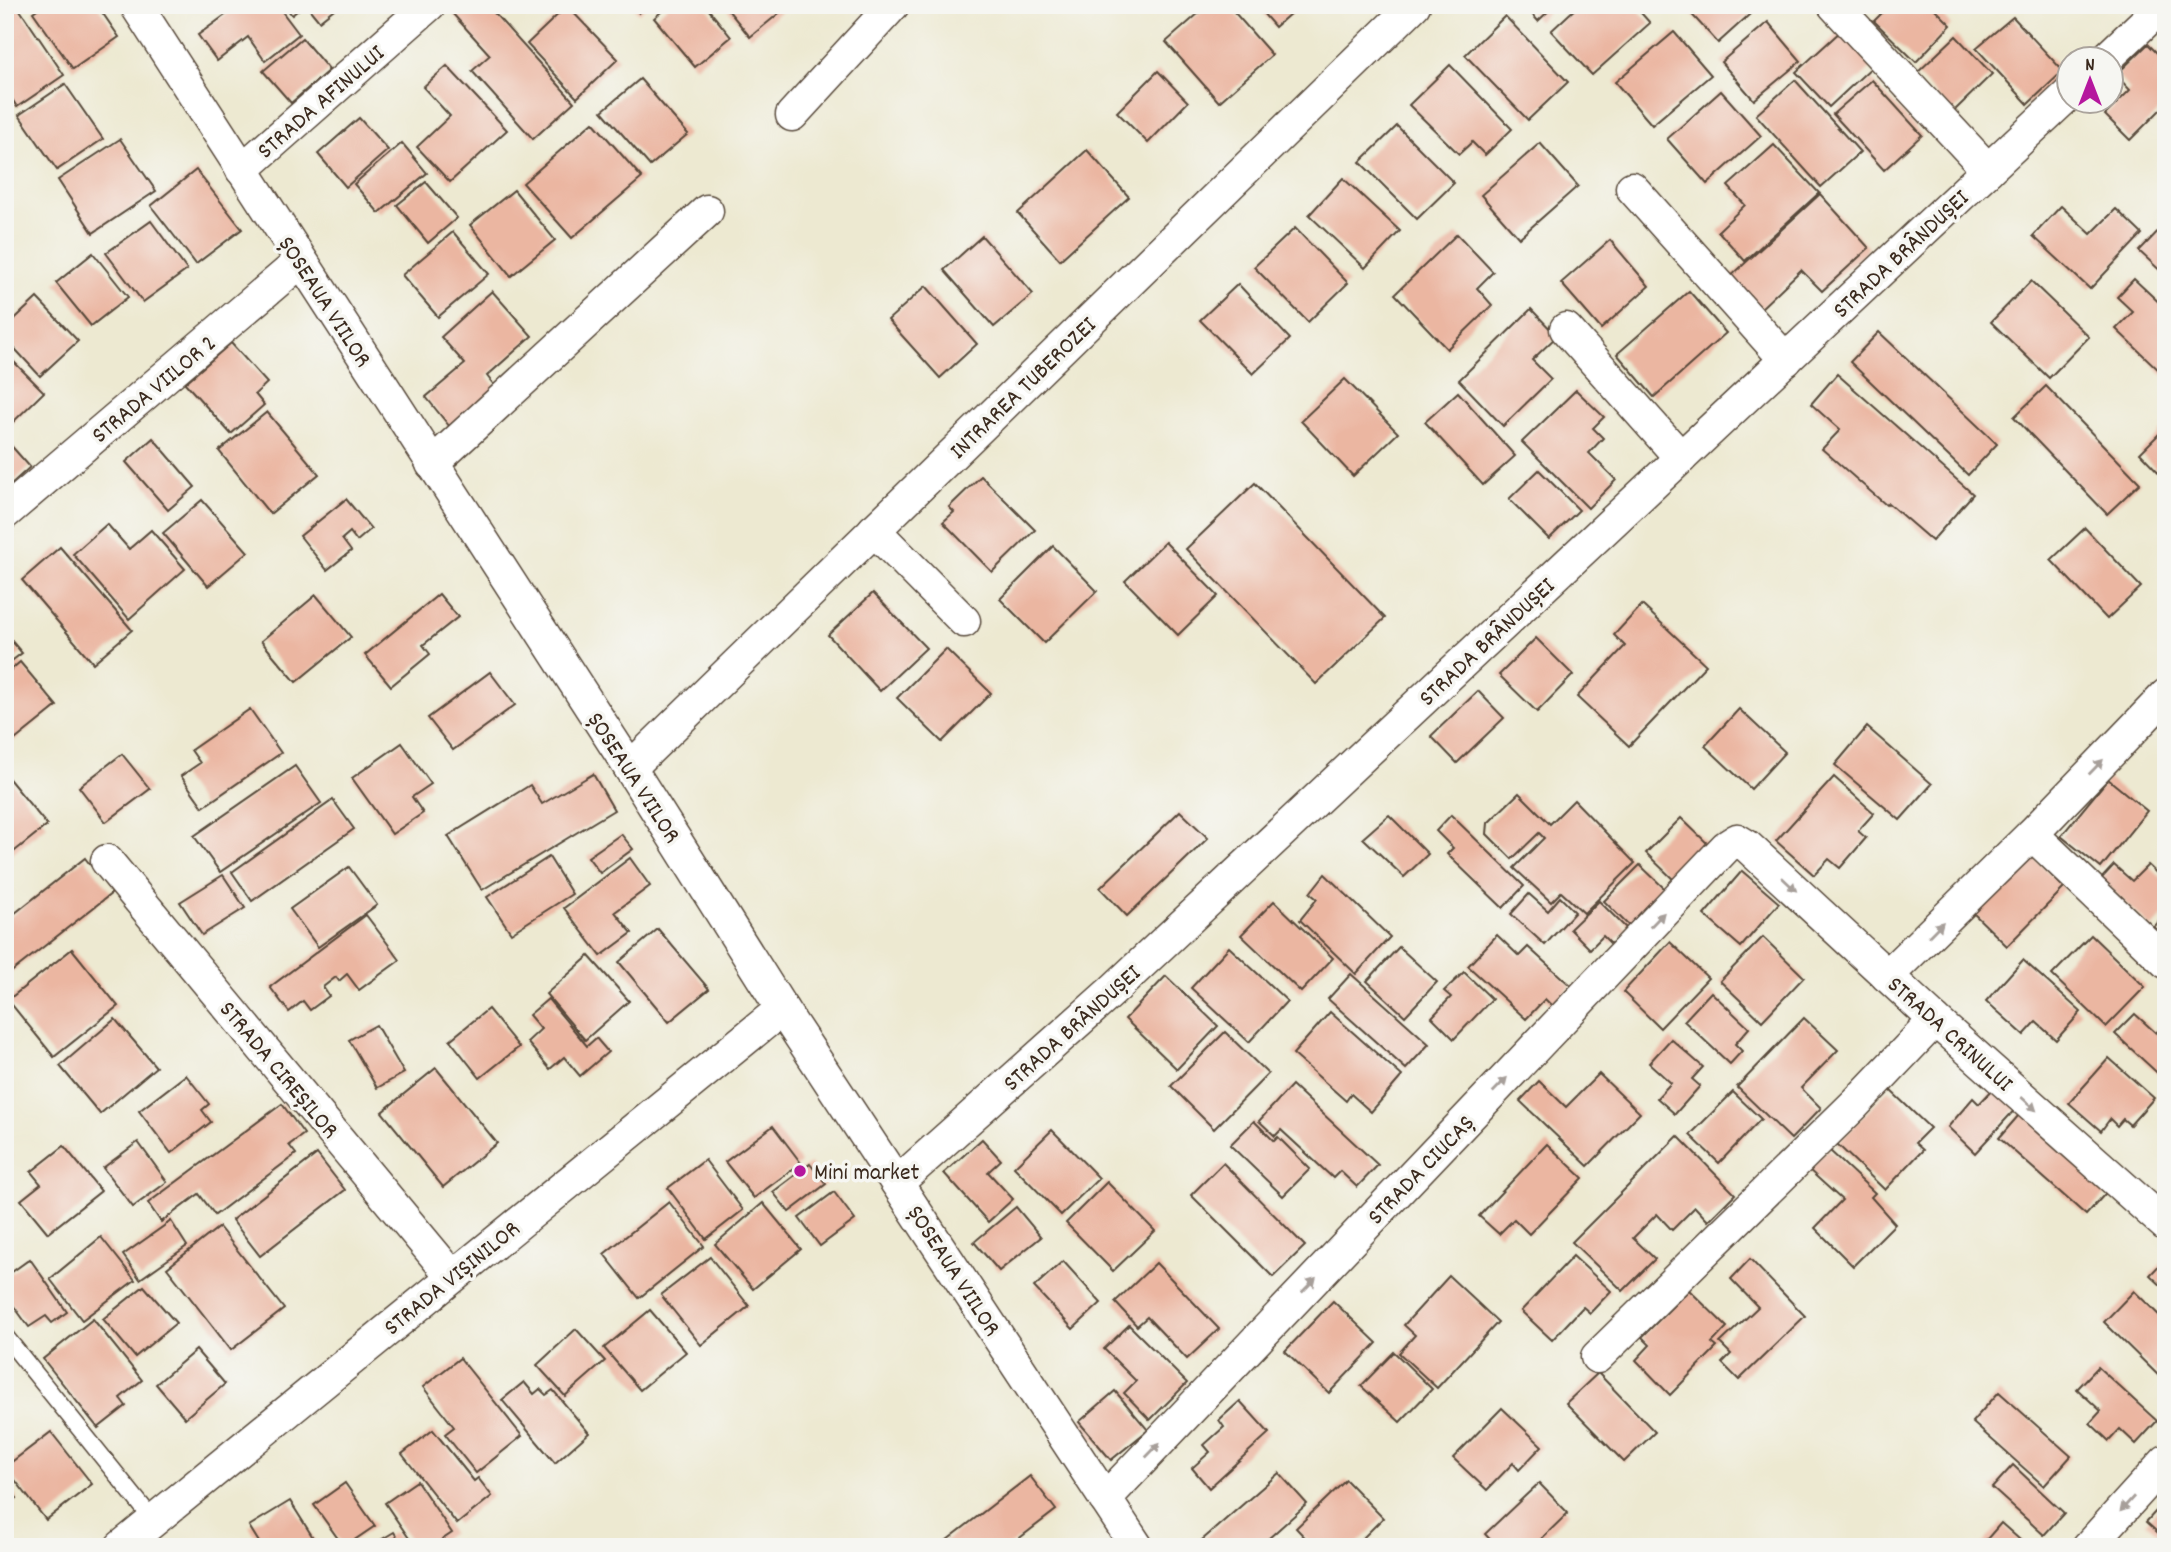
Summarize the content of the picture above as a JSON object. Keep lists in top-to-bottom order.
{
  "streets": {
    "street": [
      "STRADA AFINULUI",
      "STRADA BRÂNDUȘEI",
      "ȘOSEAUA VIILOR",
      "INTRAREA TUBEROZEI",
      "STRADA VIILOR 2",
      "STRADA CRINULUI",
      "STRADA CIREȘILOR",
      "STRADA CIUCAȘ",
      "STRADA VIȘINILOR"
    ]
  },
  "crossings": [
    ["STRADA AFINULUI", "ȘOSEAUA VIILOR"],
    ["STRADA BRÂNDUȘEI", "ȘOSEAUA VIILOR"],
    ["ȘOSEAUA VIILOR", "INTRAREA TUBEROZEI"],
    ["ȘOSEAUA VIILOR", "STRADA VIILOR 2"],
    ["ȘOSEAUA VIILOR", "STRADA CIUCAȘ"],
    ["ȘOSEAUA VIILOR", "STRADA VIȘINILOR"],
    ["STRADA CRINULUI", "STRADA CIUCAȘ"],
    ["STRADA CIREȘILOR", "STRADA VIȘINILOR"]
  ],
  "one_way": ["STRADA CRINULUI"],
  "places": ["Mini market"],
  "north": "top"
}
